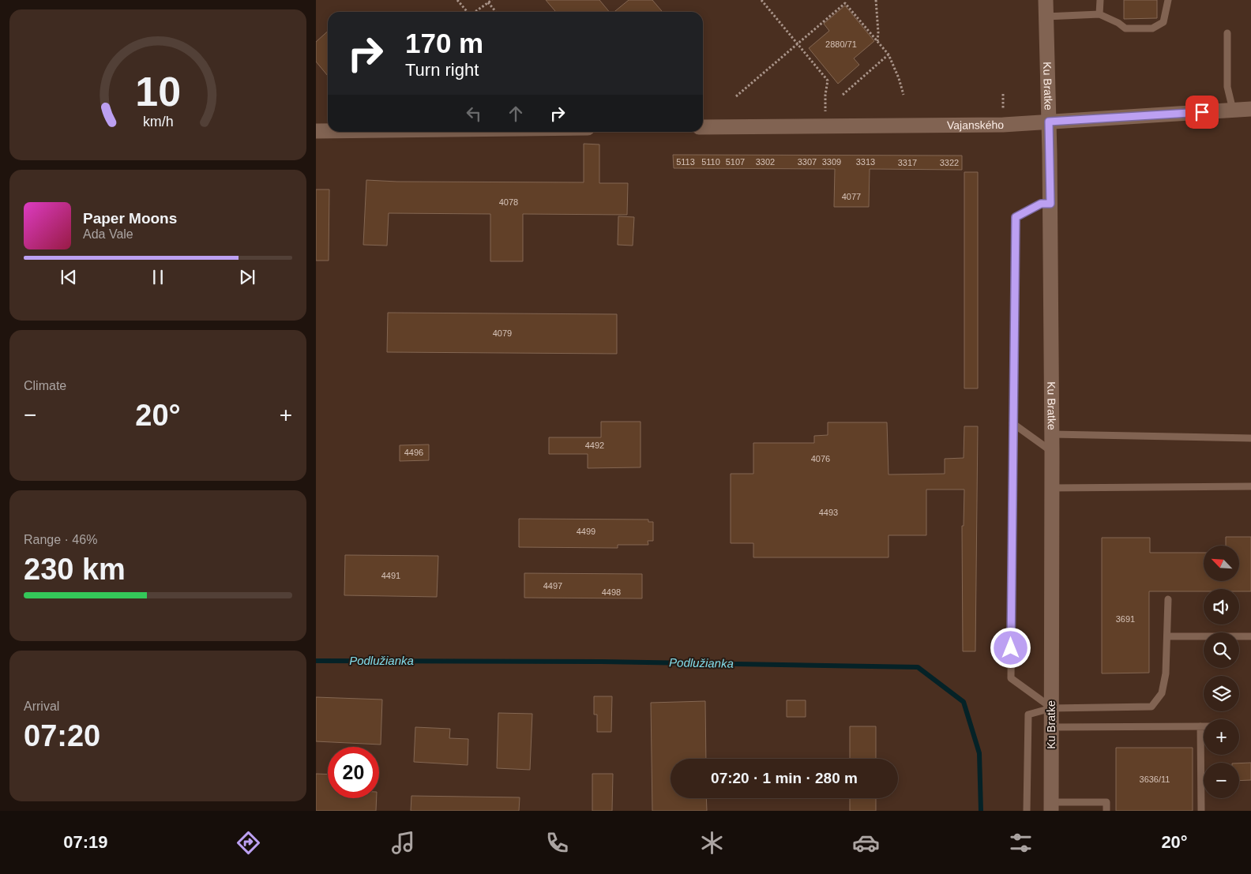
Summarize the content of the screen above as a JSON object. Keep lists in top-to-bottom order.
{
  "streets": {
    "street": ["Ku Bratke", "Vajanského"]
  },
  "crossings": [
    ["Ku Bratke", "Vajanského"]
  ],
  "water": ["Podlužianka"],
  "house_numbers": [
    "2880/71",
    "5113",
    "5110",
    "5107",
    "3302",
    "3307",
    "3309",
    "3313",
    "3317",
    "3322",
    "4077",
    "4078",
    "4079",
    "4492",
    "4496",
    "4076",
    "4493",
    "4499",
    "4491",
    "4497",
    "4498",
    "3691",
    "3636/11"
  ],
  "north": "top left",
  "page": {
    "turn": ["170 m", "Turn right"],
    "song": ["Paper Moons", "Ada Vale"],
    "tile": [
      "Climate",
      ["Range · 46%", "230 km"],
      ["Arrival", "07:20"]
    ],
    "heat": ["−", "20°", "+"],
    "map_buttons": ["+", "−"],
    "limit": "20",
    "trip": "07:20 · 1 min · 280 m",
    "tabs": ["07:19", "20°"],
    "gauge": ["10", "km/h"]
  }
}
